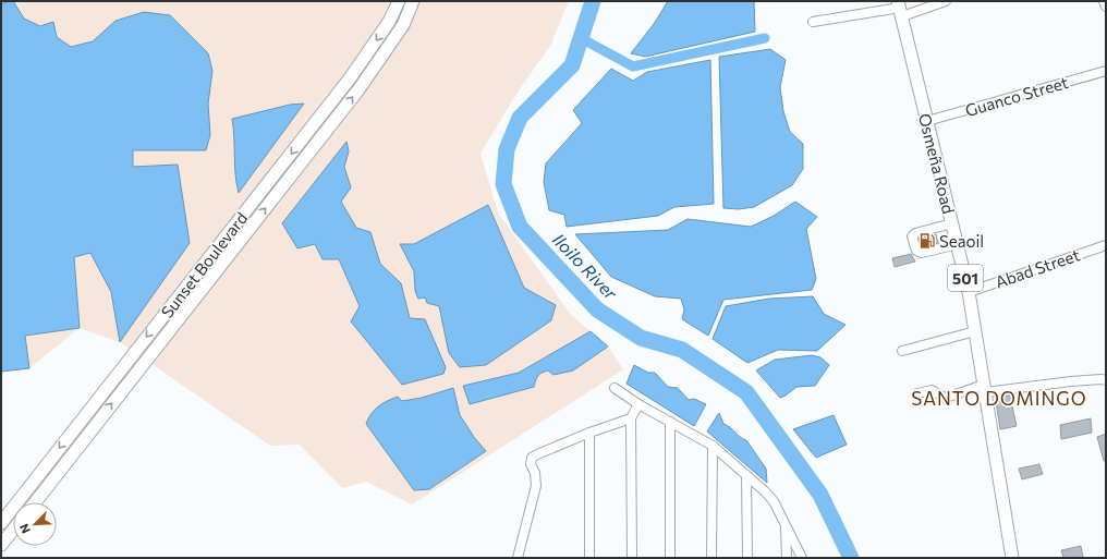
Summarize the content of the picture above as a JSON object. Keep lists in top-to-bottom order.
{
  "streets": {
    "main road": ["Osmeña Road", "Sunset Boulevard", "501"],
    "street": ["Guanco Street", "Abad Street"]
  },
  "crossings": [
    ["Guanco Street", "Osmeña Road"],
    ["Osmeña Road", "Abad Street"]
  ],
  "districts": ["SANTO DOMINGO"],
  "water": ["Iloilo River"],
  "places": {
    "fuel station": ["Seaoil"]
  },
  "north": "bottom left"
}
